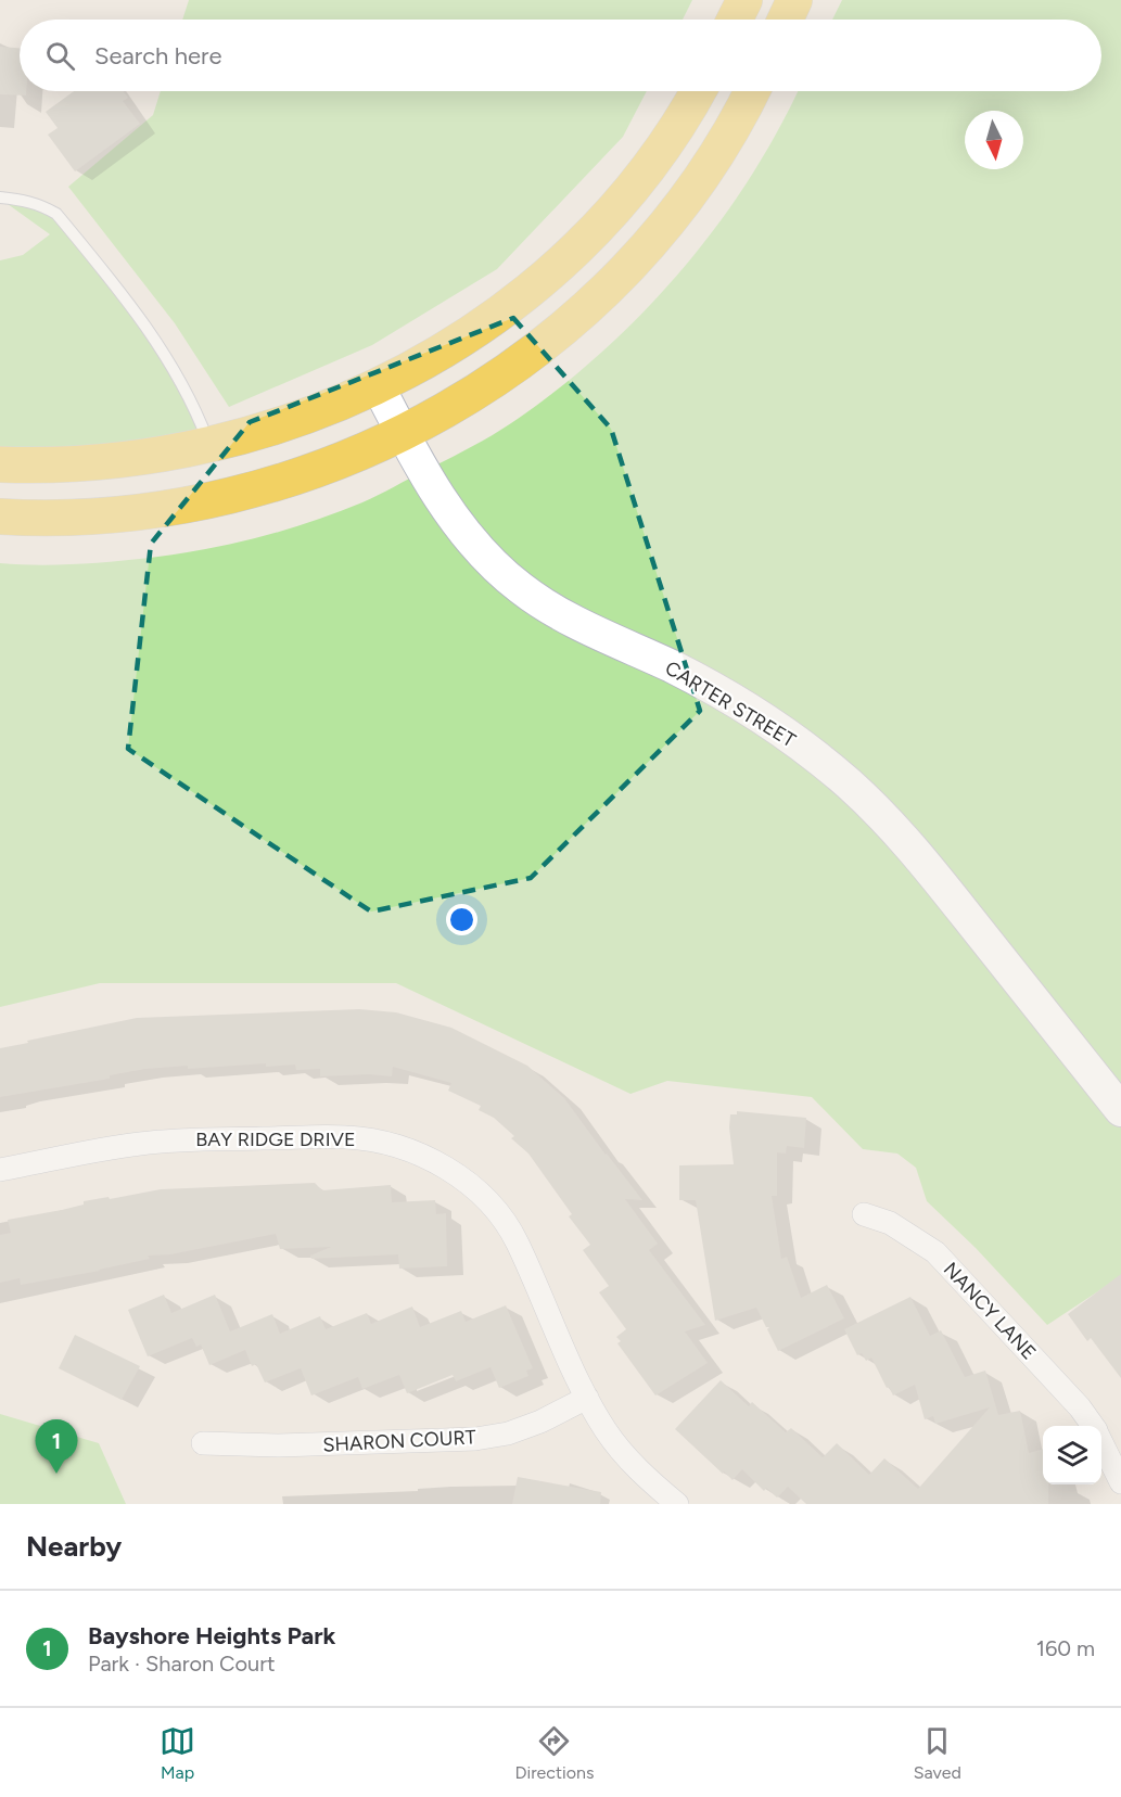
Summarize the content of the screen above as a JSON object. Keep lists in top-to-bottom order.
{
  "streets": {
    "street": [
      "CARTER STREET",
      "BAY RIDGE DRIVE",
      "NANCY LANE",
      "SHARON COURT"
    ]
  },
  "crossings": [
    ["BAY RIDGE DRIVE", "SHARON COURT"]
  ],
  "north": "bottom",
  "page": {
    "search": "Search here",
    "pins": "1",
    "heading": "Nearby",
    "list": [
      {
        "mark": "1",
        "name": "Bayshore Heights Park",
        "note": "Park · Sharon Court",
        "value": "160 m"
      }
    ],
    "nav": ["Map", "Directions", "Saved"]
  }
}
